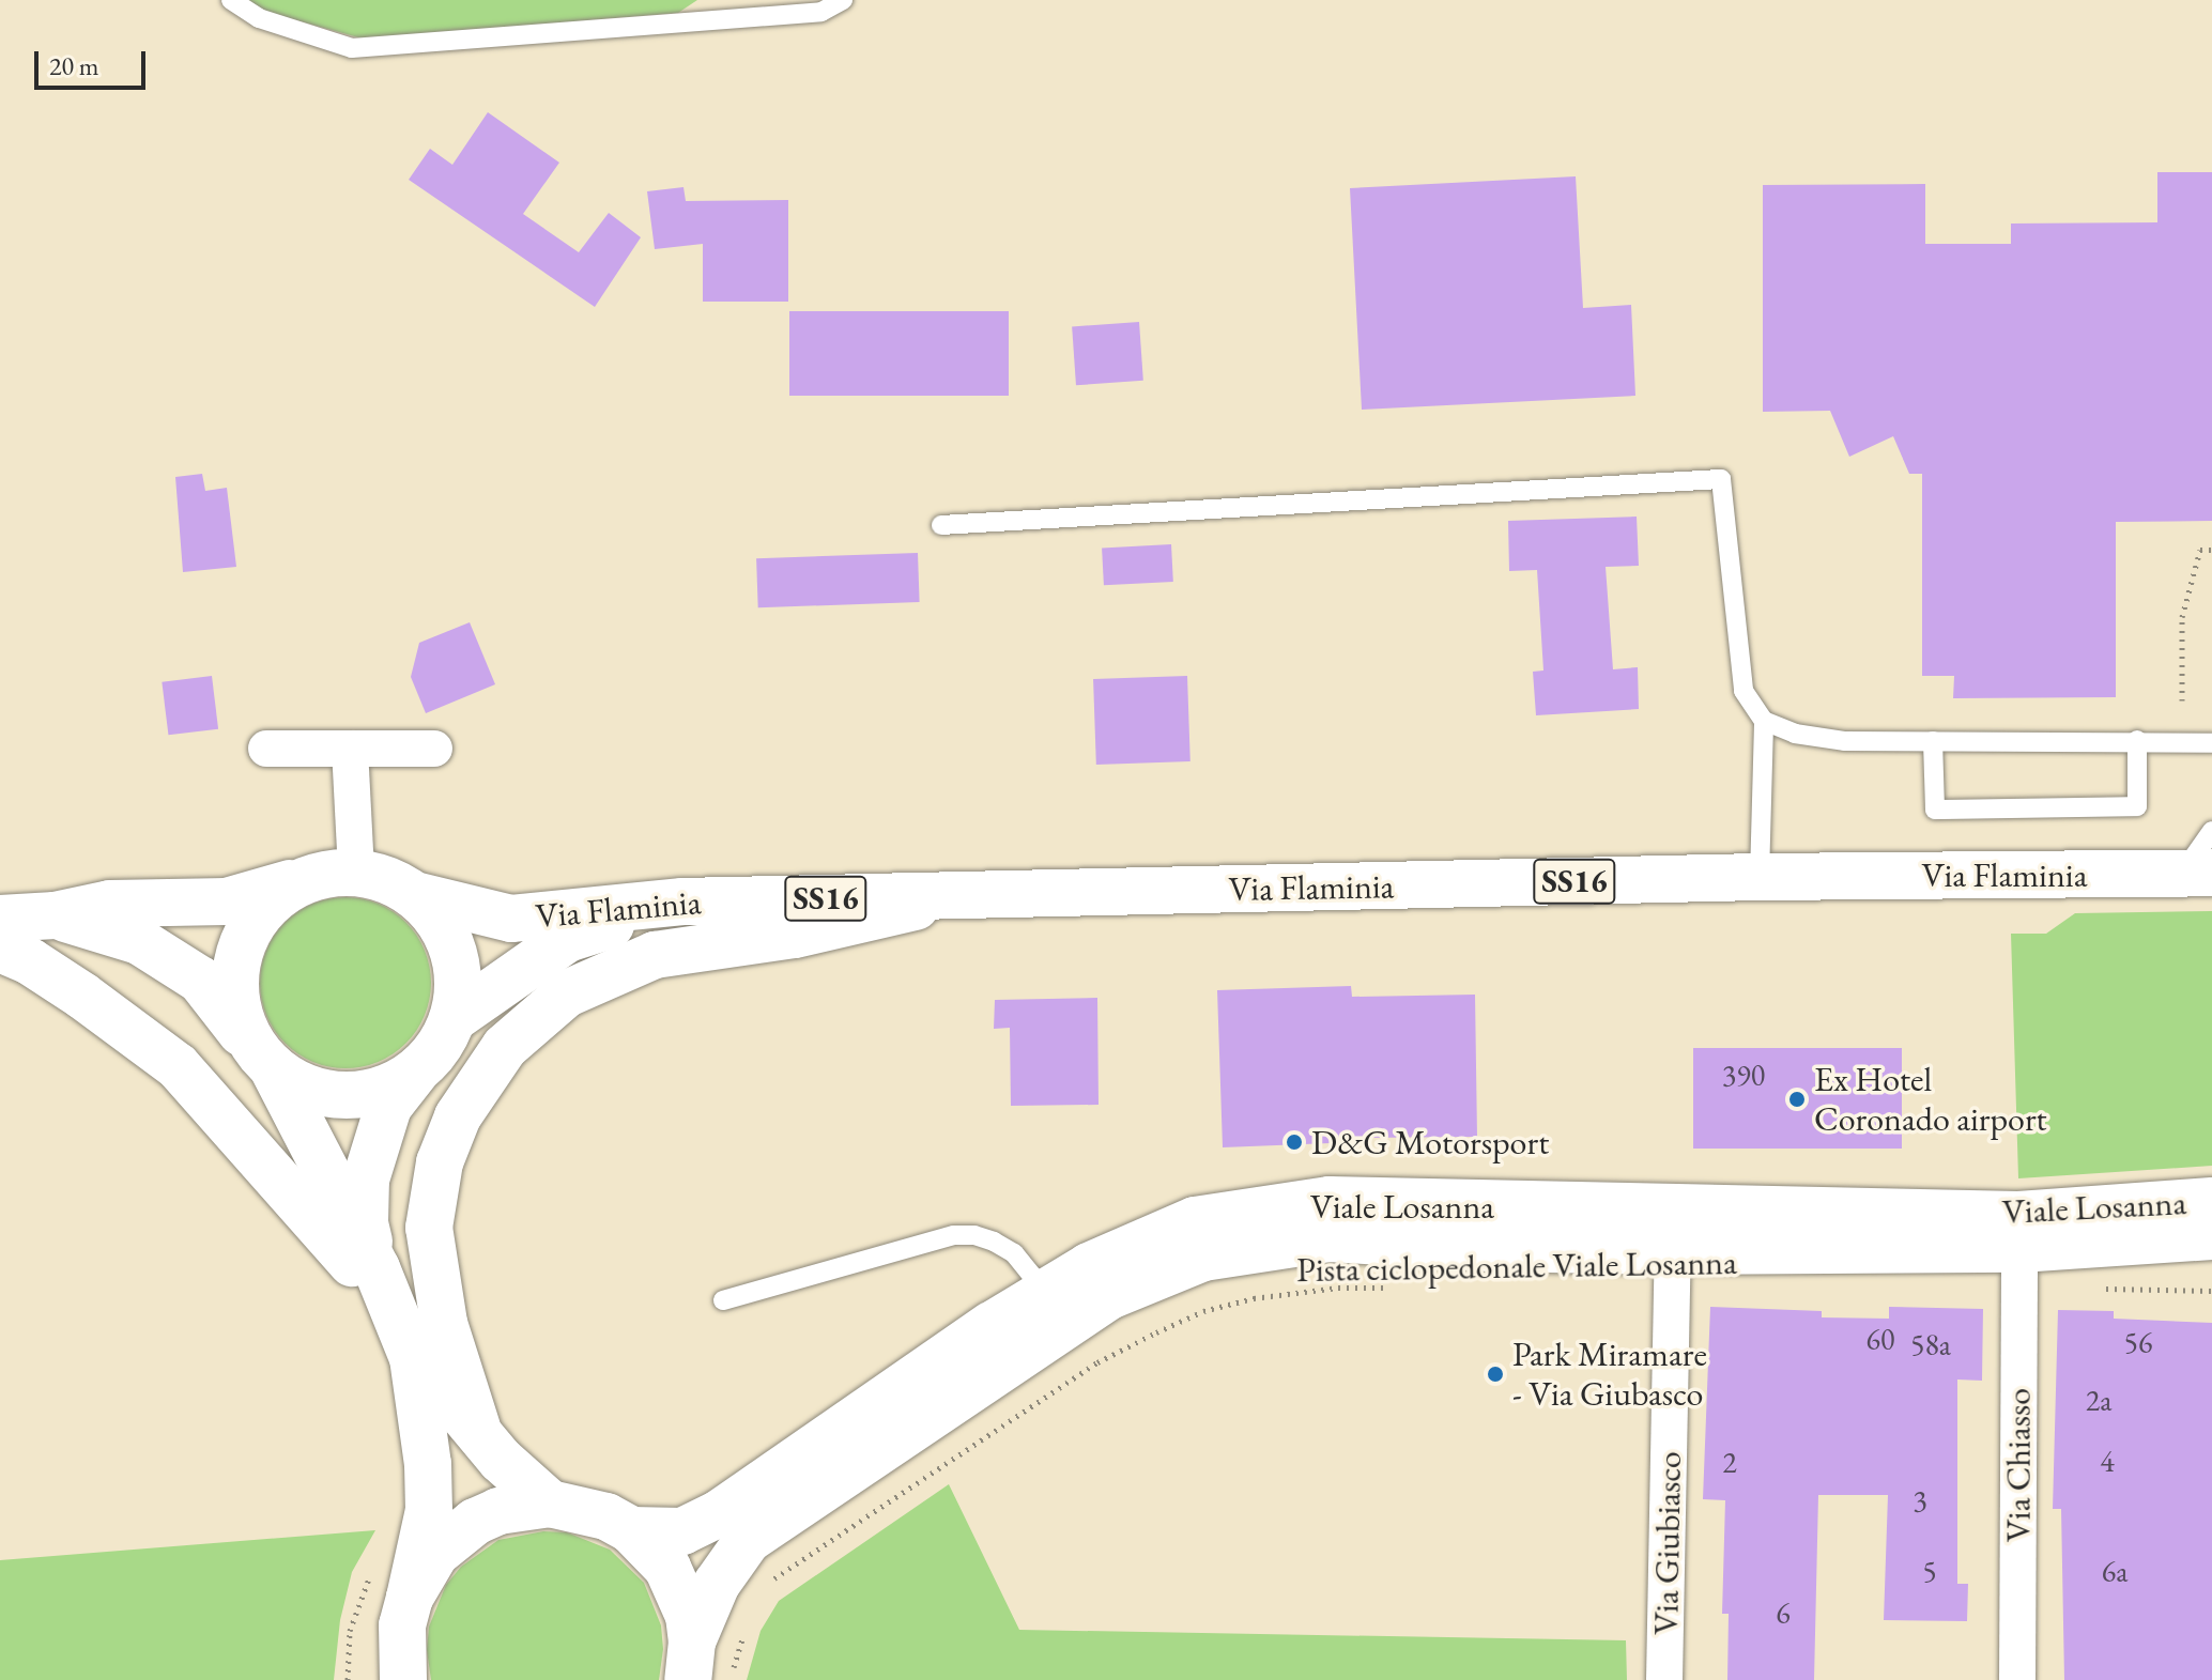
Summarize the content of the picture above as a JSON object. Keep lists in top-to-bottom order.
{
  "streets": {
    "main road": ["Via Flaminia", "SS16", "Viale Losanna"],
    "street": ["Via Chiasso", "Via Giubiasco"],
    "path": ["Pista ciclopedonale Viale Losanna"]
  },
  "crossings": [
    ["Viale Losanna", "Via Chiasso"],
    ["Viale Losanna", "Via Giubiasco"]
  ],
  "places": ["Ex Hotel Coronado airport", "D&G Motorsport", "Park Miramare - Via Giubasco"],
  "house_numbers": [
    "390",
    "60",
    "56",
    "58a",
    "2a",
    "4",
    "2",
    "3",
    "5",
    "6a",
    "6"
  ],
  "scale_bar": "20 m"
}
